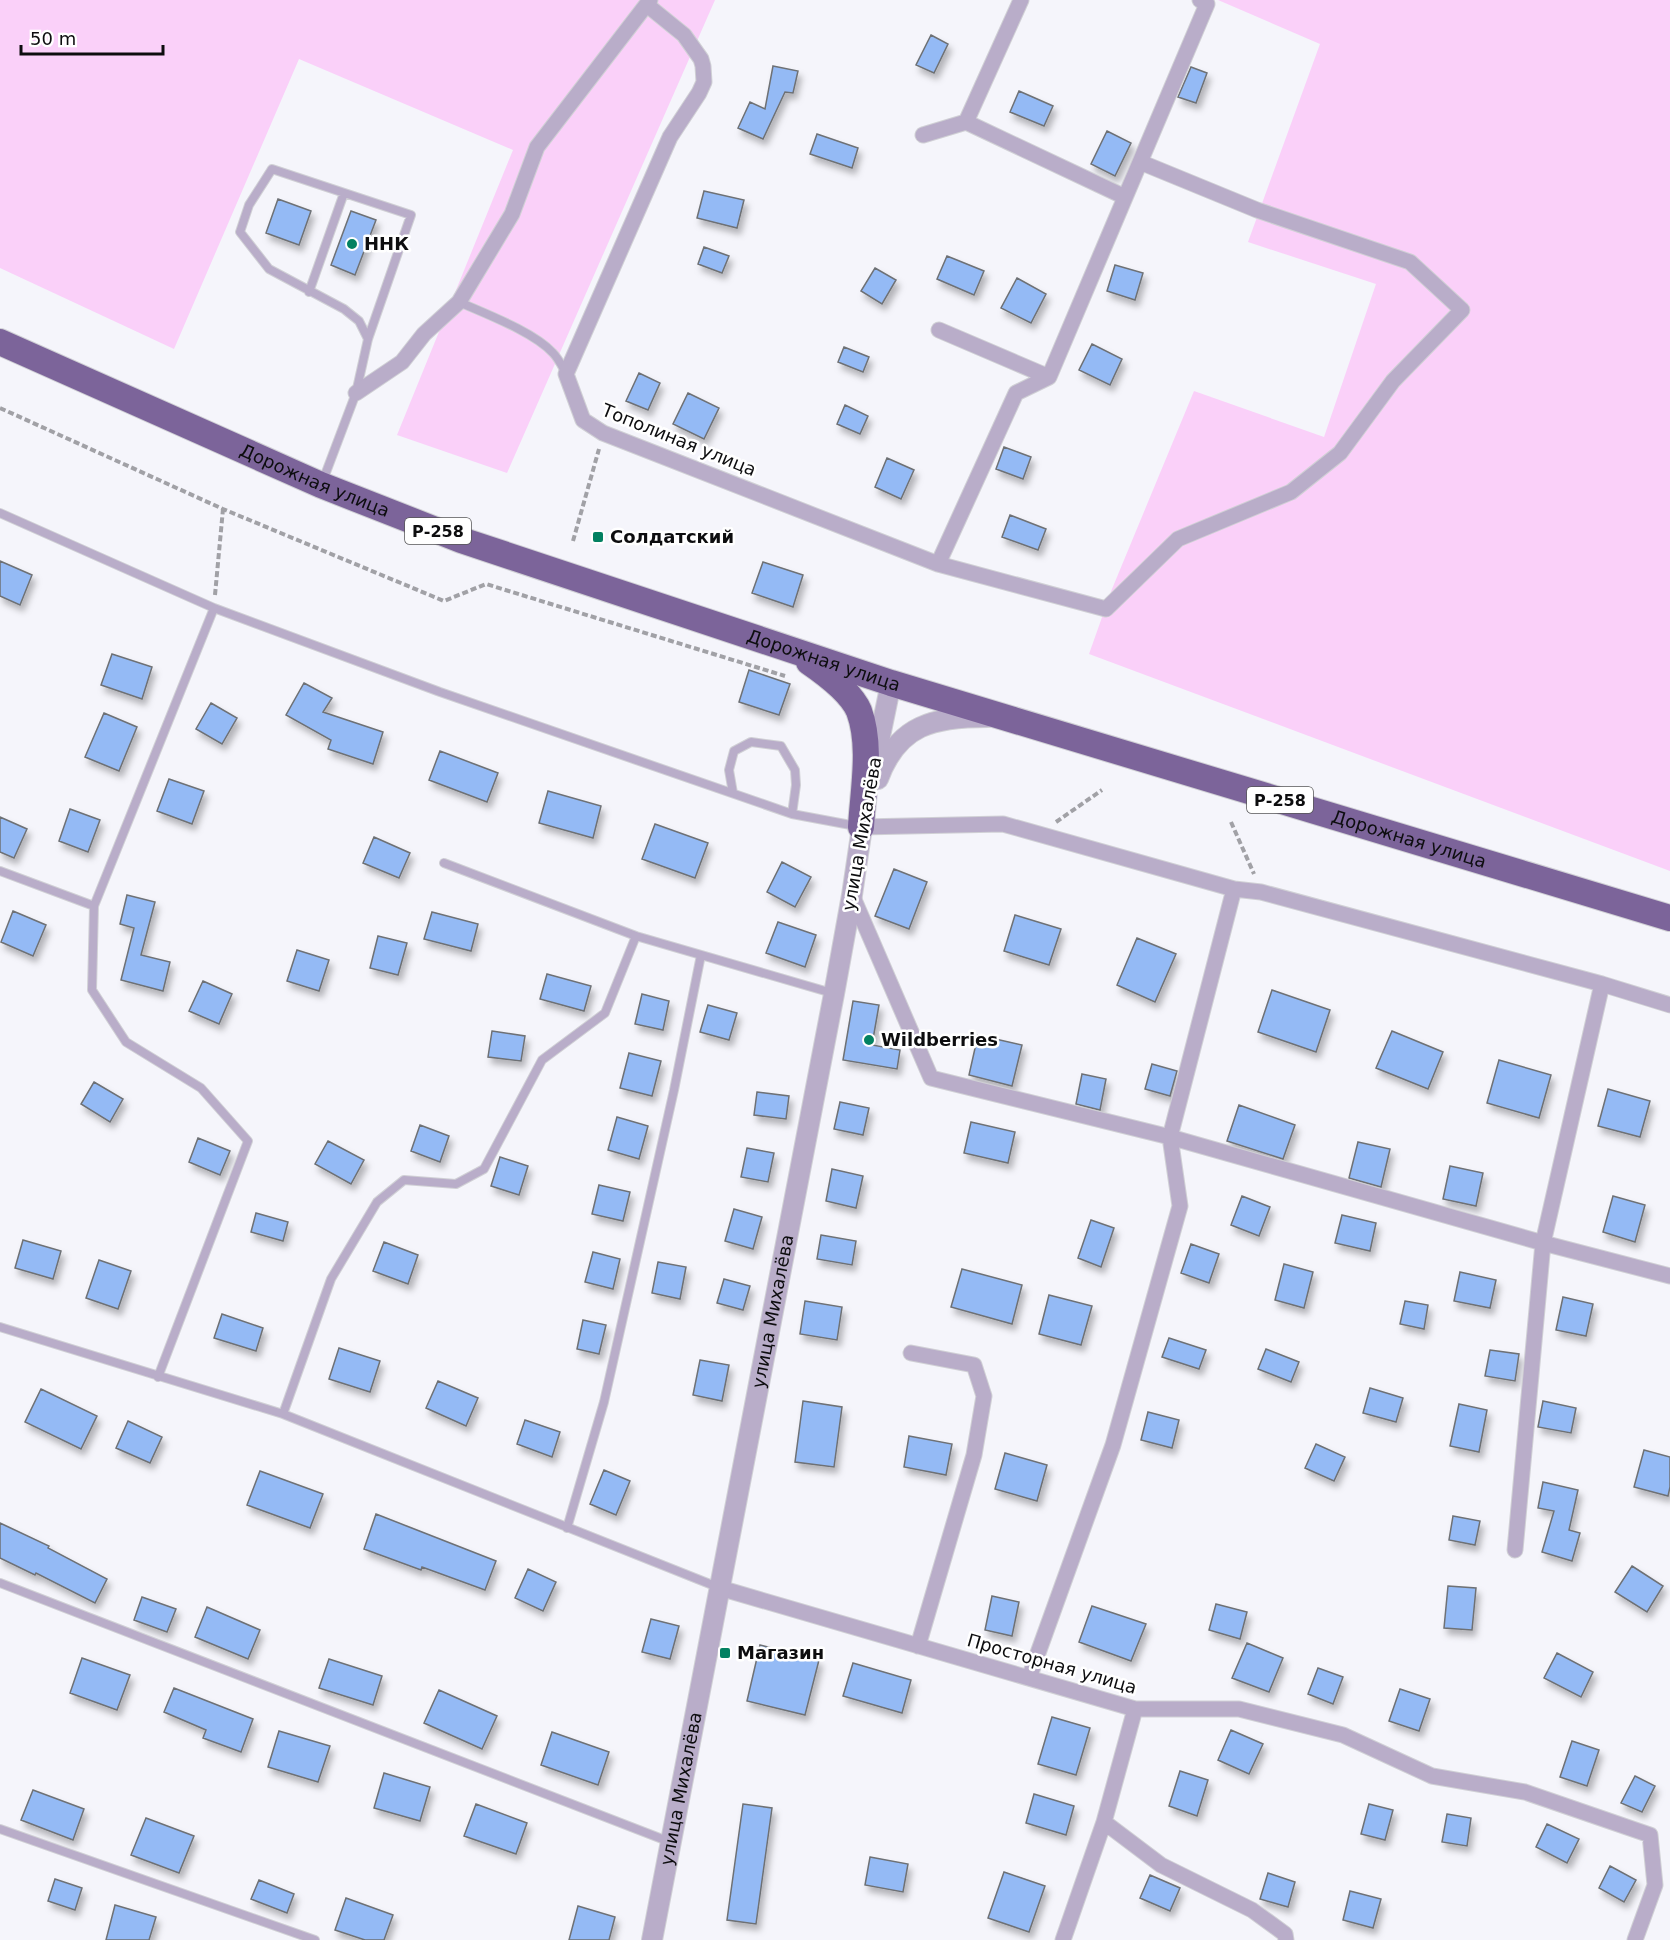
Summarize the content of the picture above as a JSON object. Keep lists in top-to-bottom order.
{
  "streets": {
    "highway": ["Дорожная улица", "Р-258"],
    "street": ["Тополиная улица", "улица Михалёва", "Просторная улица"]
  },
  "crossings": [
    ["Дорожная улица", "улица Михалёва"],
    ["улица Михалёва", "Просторная улица"]
  ],
  "places": {
    "other": ["ННК", "Wildberries"],
    "transit": ["Солдатский", "Магазин"]
  },
  "scale_bar": "50 m"
}
